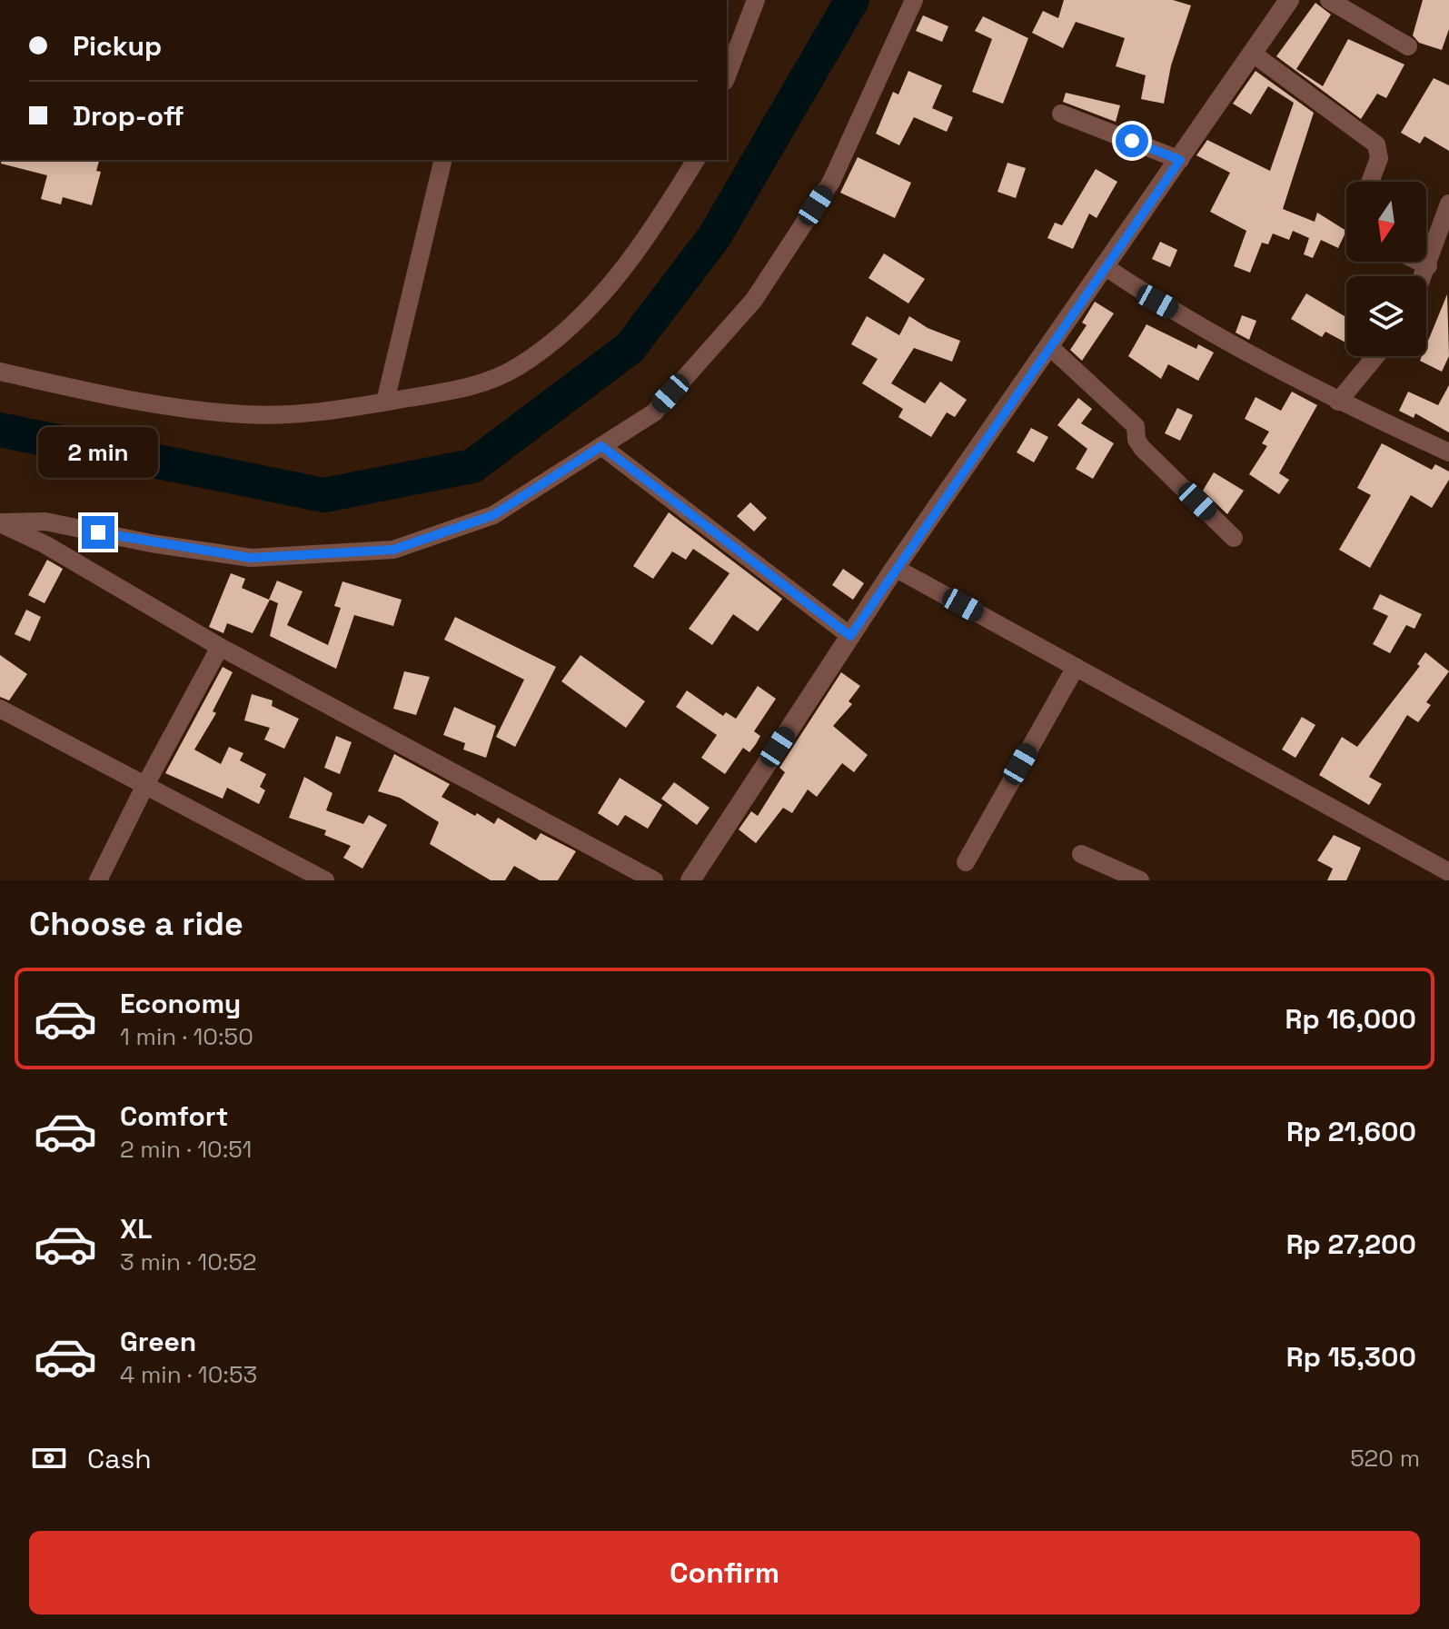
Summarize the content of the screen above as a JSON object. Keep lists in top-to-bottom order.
{
  "north": "bottom",
  "page": {
    "banner": ["Pickup", "Drop-off"],
    "bubble": "2 min",
    "heading": "Choose a ride",
    "list": [
      {
        "name": "Economy",
        "note": "1 min · 10:50",
        "value": "Rp 16,000"
      },
      {
        "name": "Comfort",
        "note": "2 min · 10:51",
        "value": "Rp 21,600"
      },
      {
        "name": "XL",
        "note": "3 min · 10:52",
        "value": "Rp 27,200"
      },
      {
        "name": "Green",
        "note": "4 min · 10:53",
        "value": "Rp 15,300"
      }
    ],
    "pay": ["Cash", "520 m"],
    "buttons": "Confirm"
  }
}
